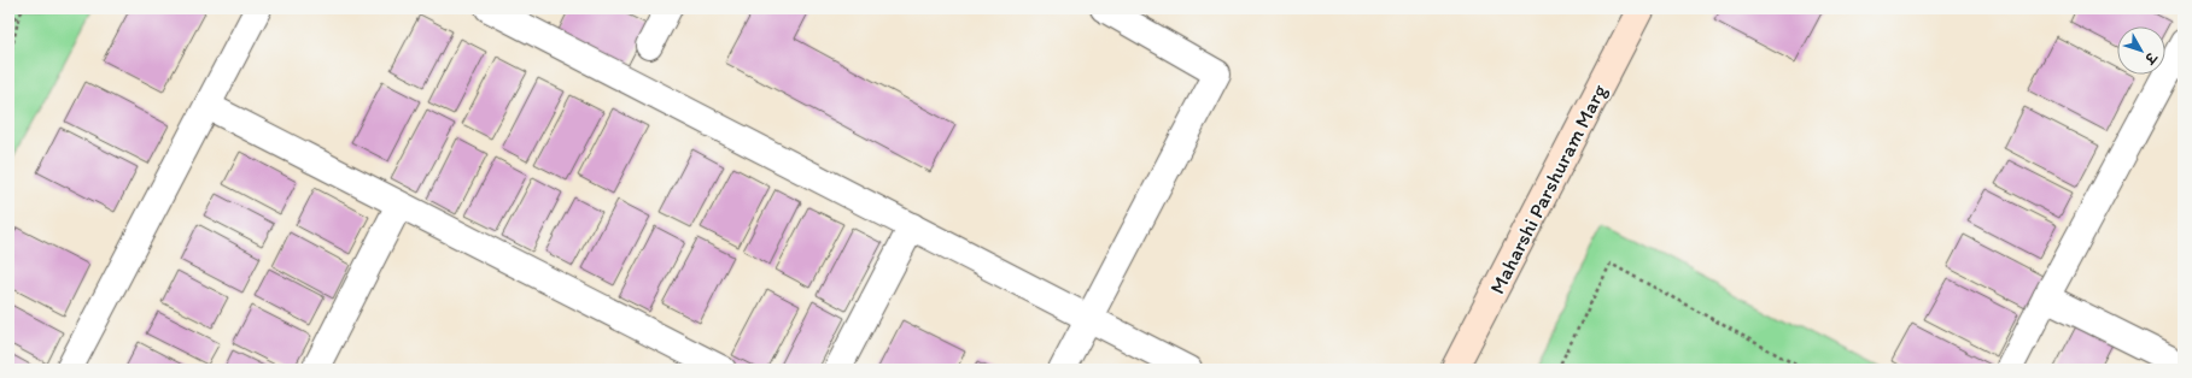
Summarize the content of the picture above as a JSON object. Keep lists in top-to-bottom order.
{
  "streets": {
    "street": ["Maharshi Parshuram Marg"]
  },
  "north": "bottom right"
}
